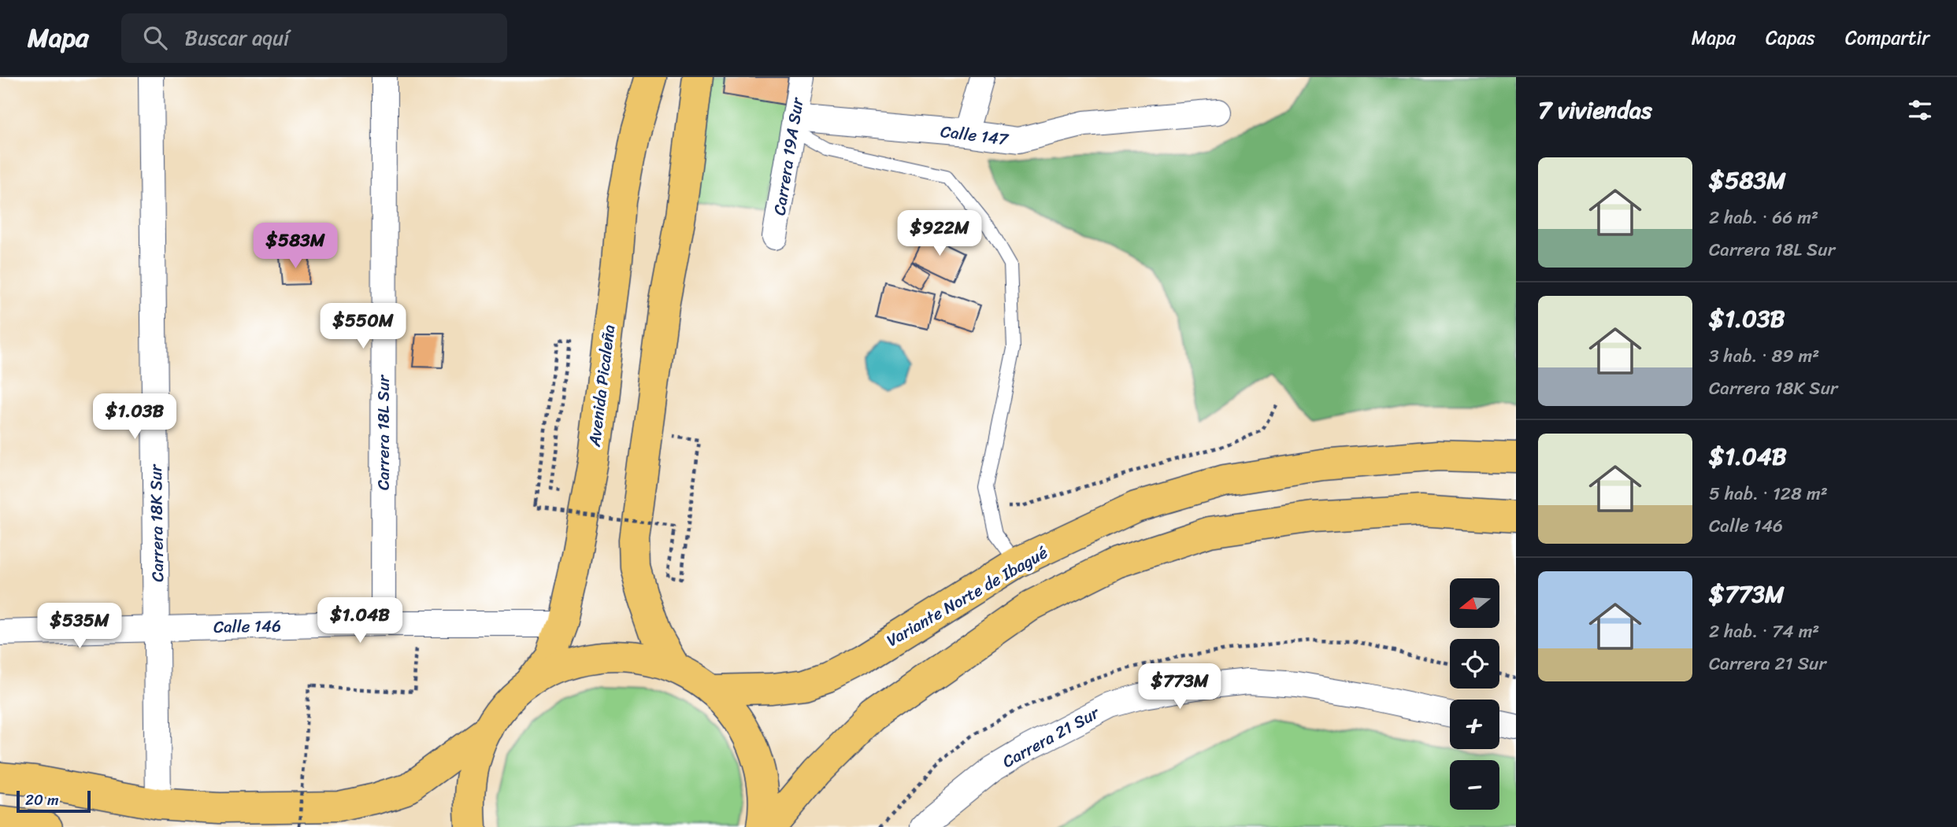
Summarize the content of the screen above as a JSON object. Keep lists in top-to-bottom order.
{
  "streets": {
    "main road": ["Avenida Picaleña", "Variante Norte de Ibagué"],
    "street": [
      "Calle 147",
      "Carrera 19A Sur",
      "Carrera 18L Sur",
      "Carrera 18K Sur",
      "Calle 146",
      "Carrera 21 Sur"
    ]
  },
  "crossings": [
    ["Calle 147", "Carrera 19A Sur"],
    ["Avenida Picaleña", "Calle 146"],
    ["Carrera 18L Sur", "Calle 146"],
    ["Carrera 18K Sur", "Calle 146"]
  ],
  "scale_bar": "20 m",
  "north": "left",
  "page": {
    "header": "Mapa",
    "search": "Buscar aquí",
    "nav": ["Mapa", "Capas", "Compartir"],
    "heading": "7 viviendas",
    "list": [
      {
        "name": "$583M",
        "note": "2 hab. · 66 m² · Carrera 18L Sur"
      },
      {
        "name": "$1.03B",
        "note": "3 hab. · 89 m² · Carrera 18K Sur"
      },
      {
        "name": "$1.04B",
        "note": "5 hab. · 128 m² · Calle 146"
      },
      {
        "name": "$773M",
        "note": "2 hab. · 74 m² · Carrera 21 Sur"
      }
    ],
    "price": [
      "$922M",
      "$583M",
      "$550M",
      "$1.03B",
      "$1.04B",
      "$535M",
      "$773M"
    ],
    "map_buttons": ["+", "−"],
    "scale": "20 m"
  }
}
